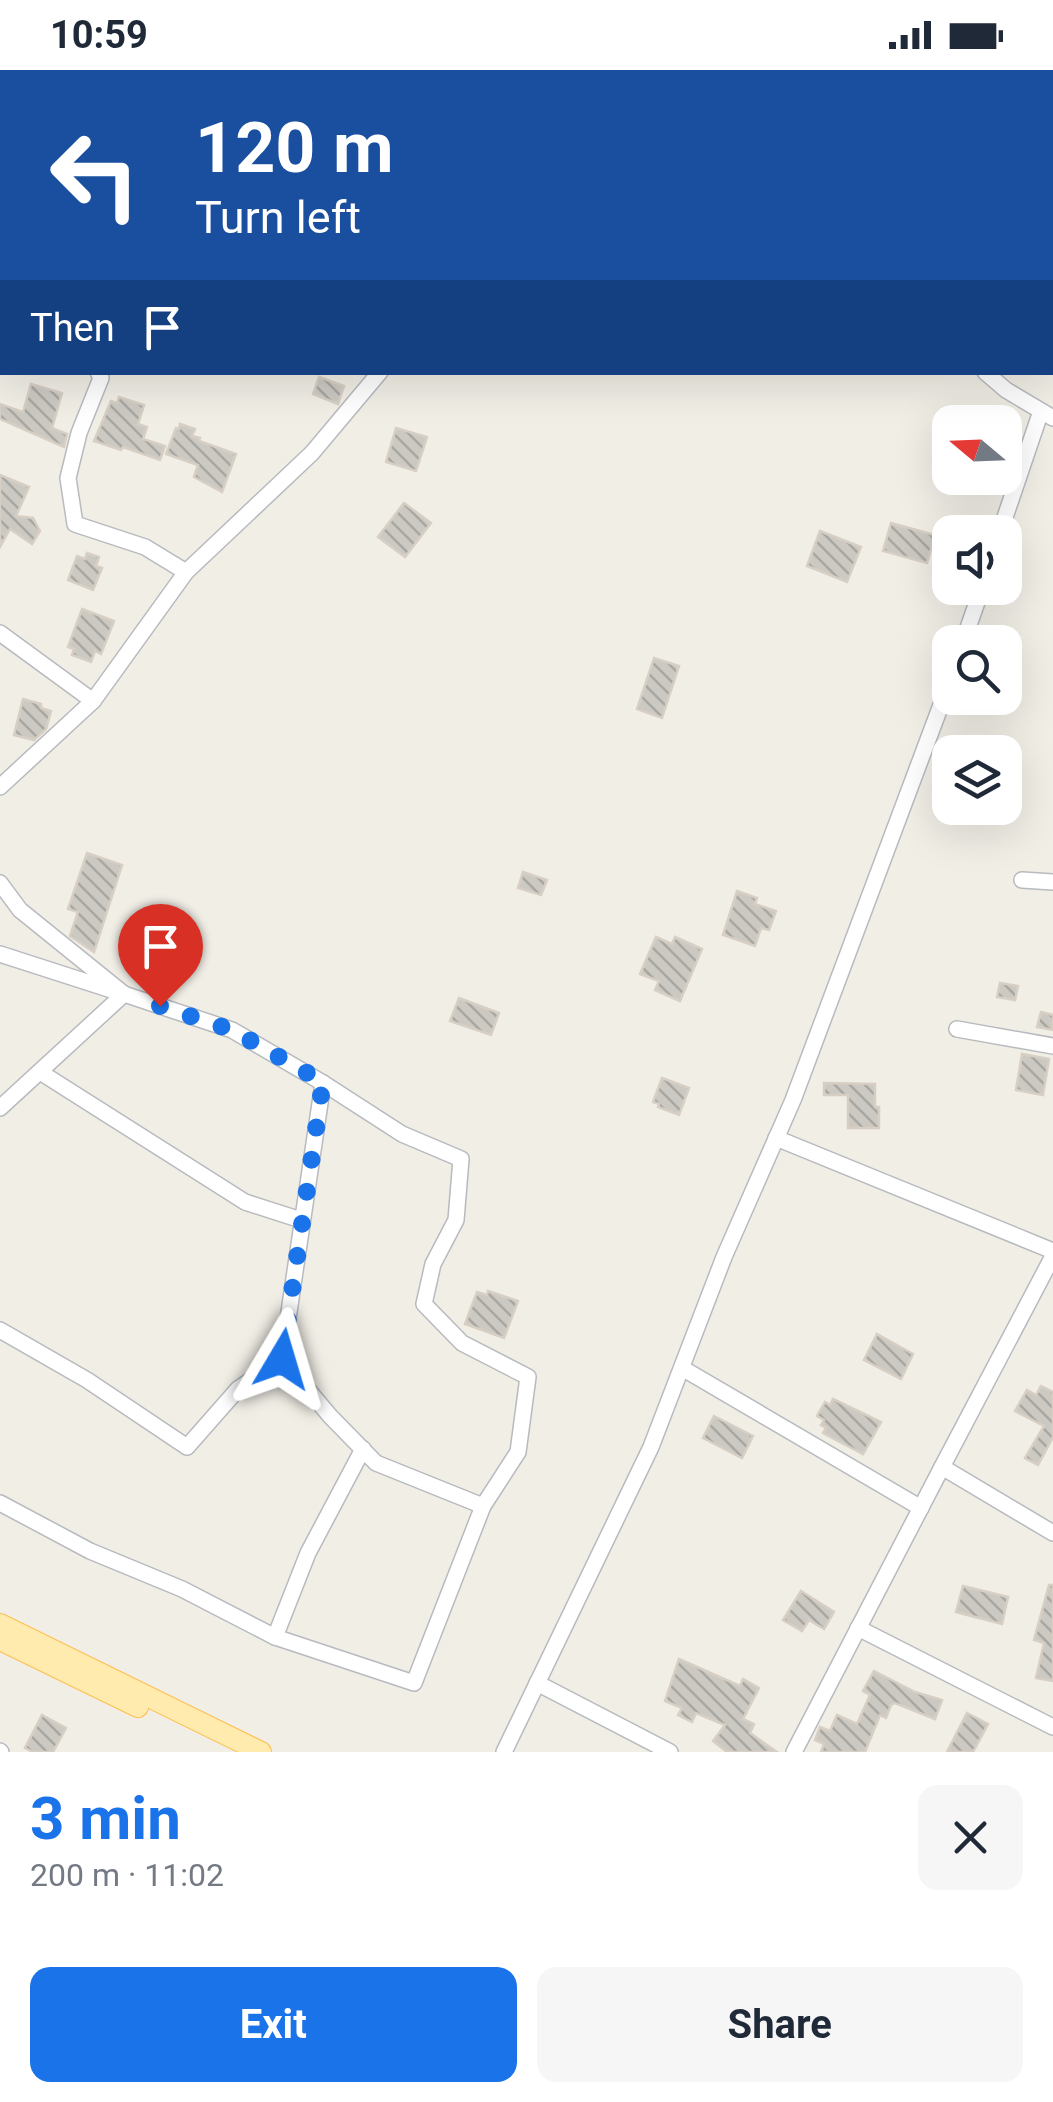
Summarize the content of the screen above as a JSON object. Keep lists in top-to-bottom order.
{
  "north": "left",
  "page": {
    "status": "10:59",
    "turn": ["120 m", "Turn left"],
    "then": "Then",
    "heading": ["3 min", "200 m · 11:02"],
    "buttons": ["Exit", "Share"]
  }
}
